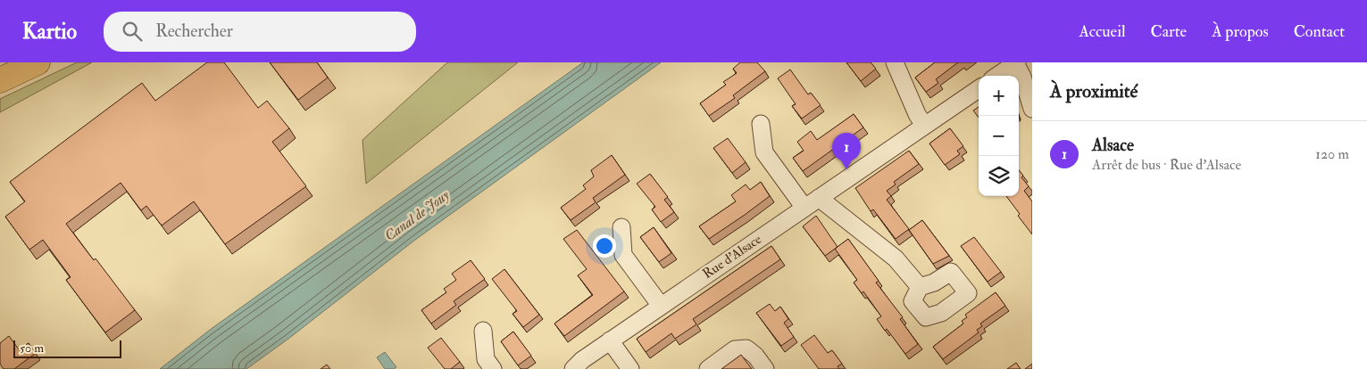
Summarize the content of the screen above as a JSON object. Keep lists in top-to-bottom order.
{
  "streets": {
    "street": ["Rue d'Alsace"]
  },
  "water": ["Canal de Jouy"],
  "scale_bar": "50 m",
  "page": {
    "header": "Kartio",
    "search": "Rechercher",
    "nav": [
      "Accueil",
      "Carte",
      "À propos",
      "Contact"
    ],
    "heading": "À proximité",
    "map_buttons": ["+", "−"],
    "list": [
      {
        "mark": "1",
        "name": "Alsace",
        "note": "Arrêt de bus · Rue d'Alsace",
        "value": "120 m"
      }
    ],
    "pins": "1",
    "scale": "50 m"
  }
}
